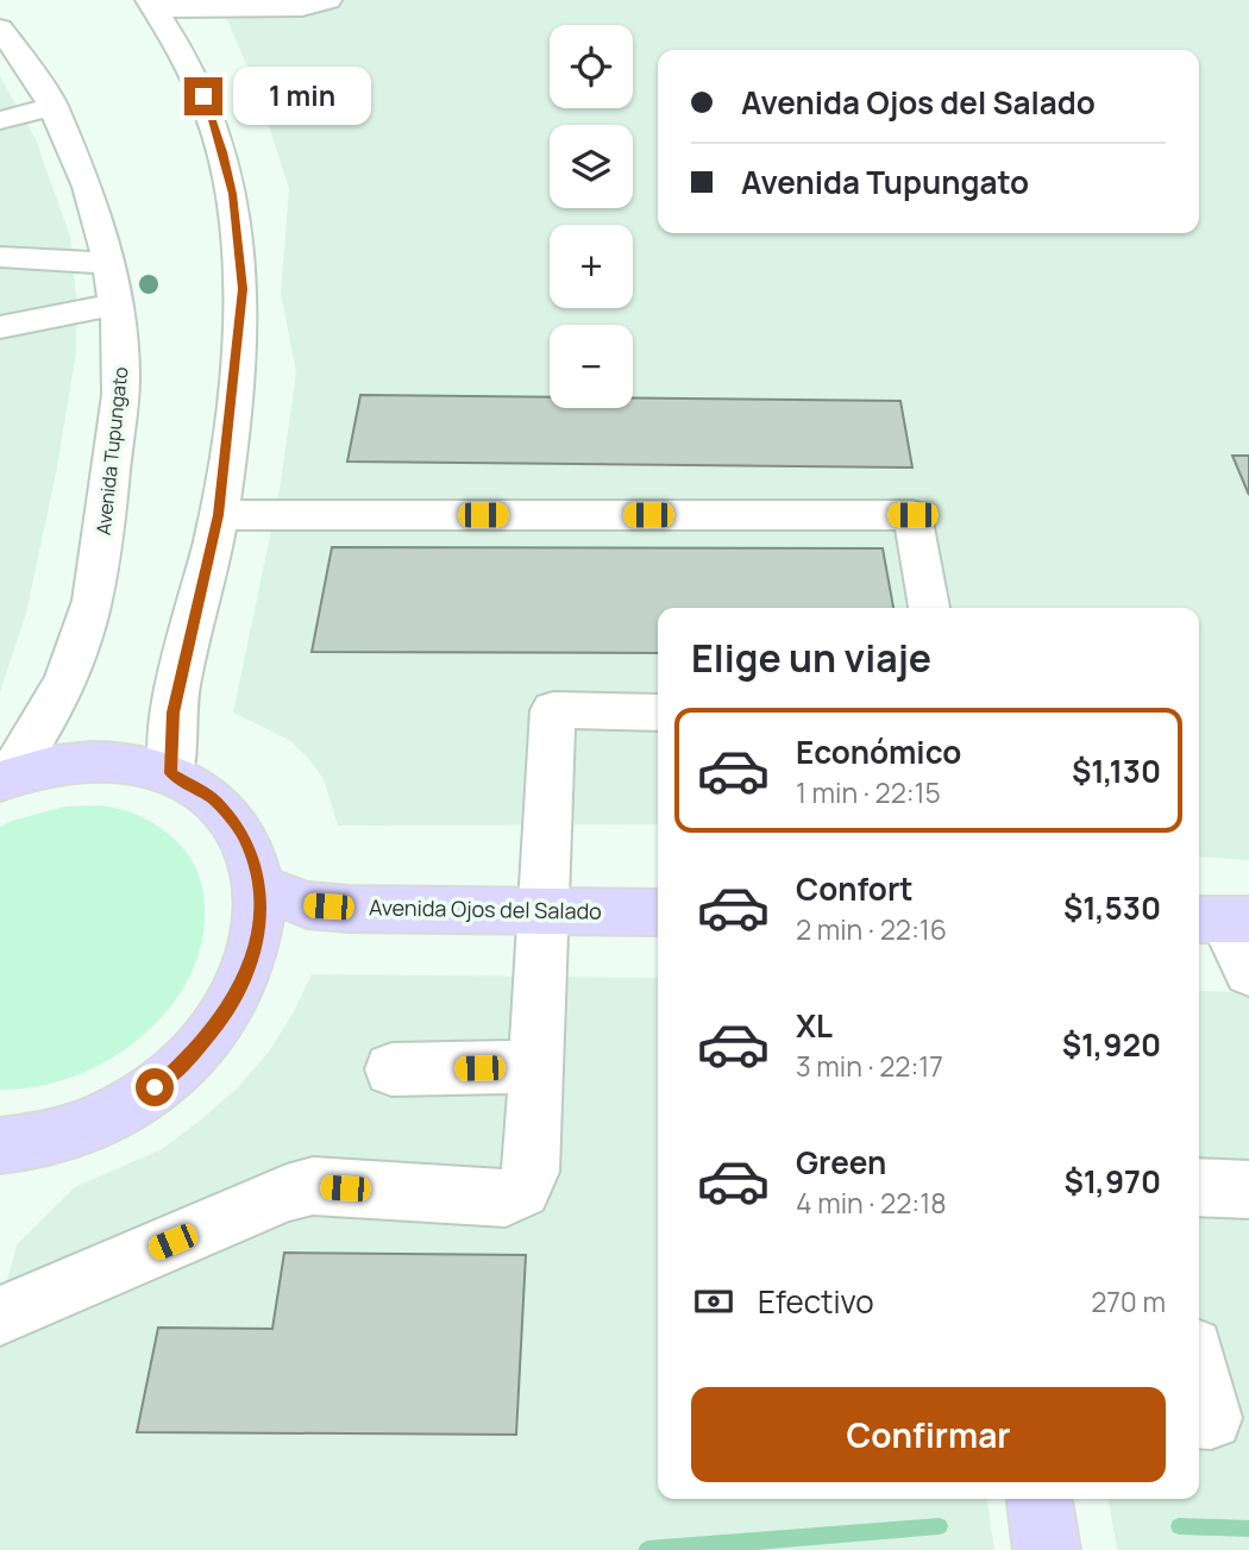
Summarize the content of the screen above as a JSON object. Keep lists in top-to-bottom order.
{
  "streets": {
    "main road": ["Avenida Ojos del Salado"],
    "street": ["Avenida Tupungato"]
  },
  "page": {
    "map_buttons": ["+", "−"],
    "banner": ["Avenida Ojos del Salado", "Avenida Tupungato"],
    "bubble": "1 min",
    "heading": "Elige un viaje",
    "list": [
      {
        "name": "Económico",
        "note": "1 min · 22:15",
        "value": "$1,130"
      },
      {
        "name": "Confort",
        "note": "2 min · 22:16",
        "value": "$1,530"
      },
      {
        "name": "XL",
        "note": "3 min · 22:17",
        "value": "$1,920"
      },
      {
        "name": "Green",
        "note": "4 min · 22:18",
        "value": "$1,970"
      }
    ],
    "pay": ["Efectivo", "270 m"],
    "buttons": "Confirmar"
  }
}
